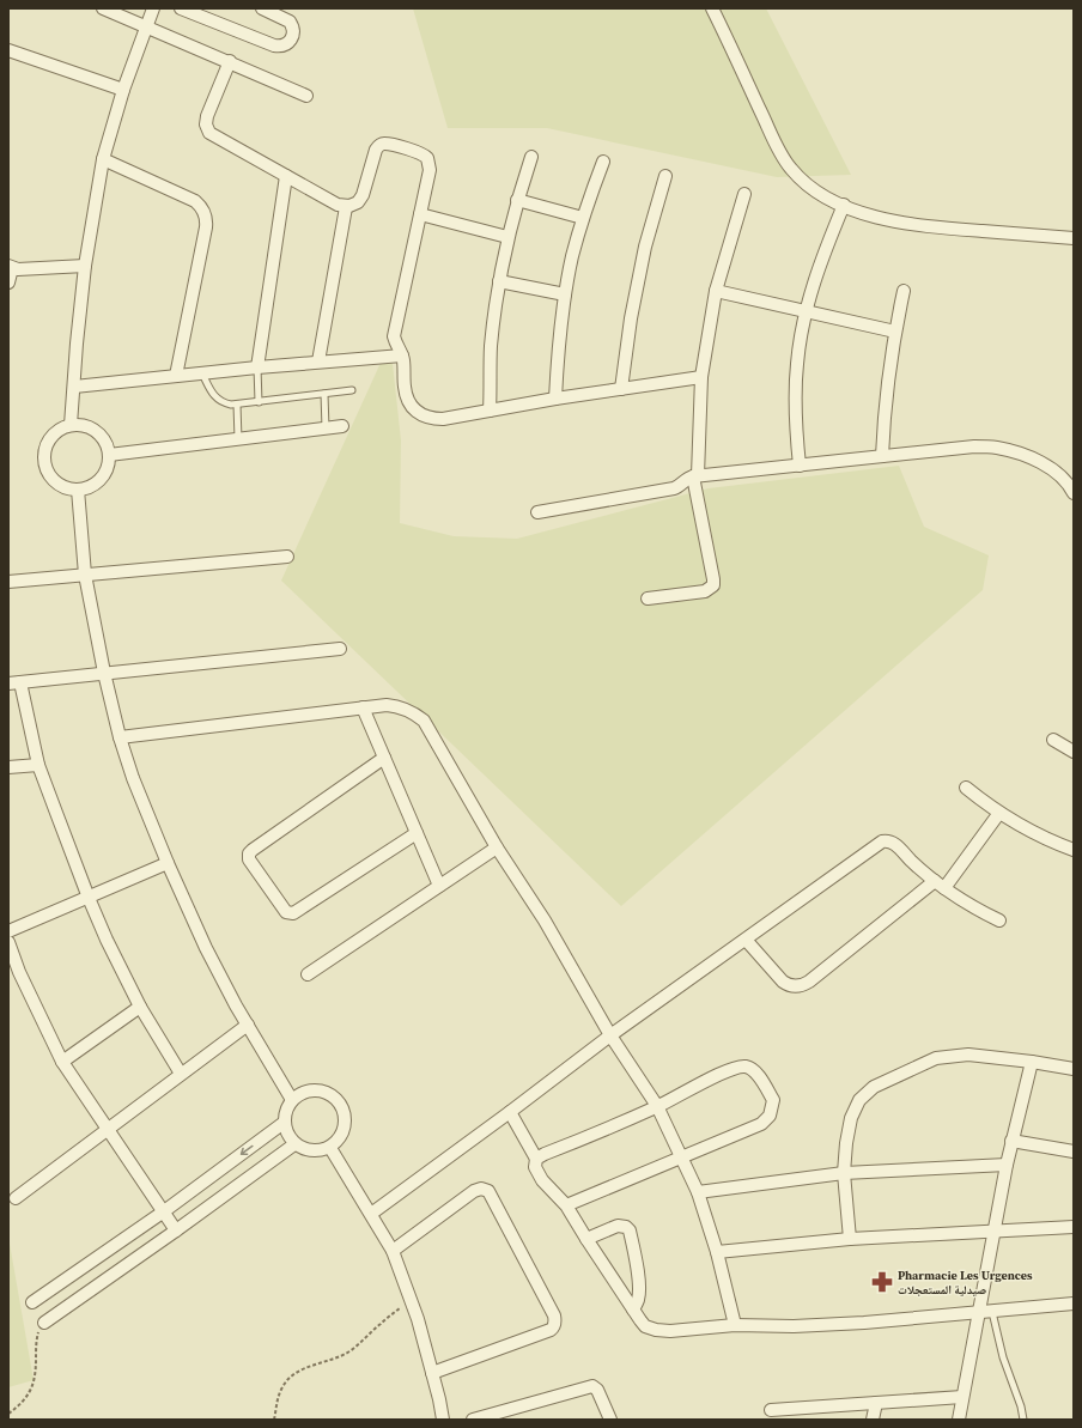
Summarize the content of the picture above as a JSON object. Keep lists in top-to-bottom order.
{
  "places": {
    "pharmacy": ["Pharmacie Les Urgences صيدلية المستعجلات"]
  }
}
